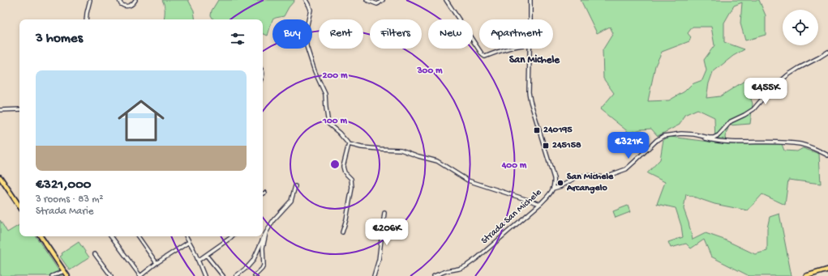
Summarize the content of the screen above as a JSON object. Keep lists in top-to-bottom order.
{
  "streets": {
    "street": ["Strada San Michele"]
  },
  "districts": ["San Michele"],
  "places": {
    "transit": ["240195", "245158"],
    "other": ["San Michele Arcangelo"]
  },
  "page": {
    "chip": [
      "Buy",
      "Rent",
      "Filters",
      "New",
      "Apartment"
    ],
    "heading": "3 homes",
    "list": [
      {
        "name": "€321,000",
        "note": "3 rooms · 83 m² · Strada Marie"
      }
    ],
    "price": ["€455K", "€321K", "€206K"]
  },
  "rings": [
    "300 m",
    "200 m",
    "100 m",
    "400 m"
  ]
}
